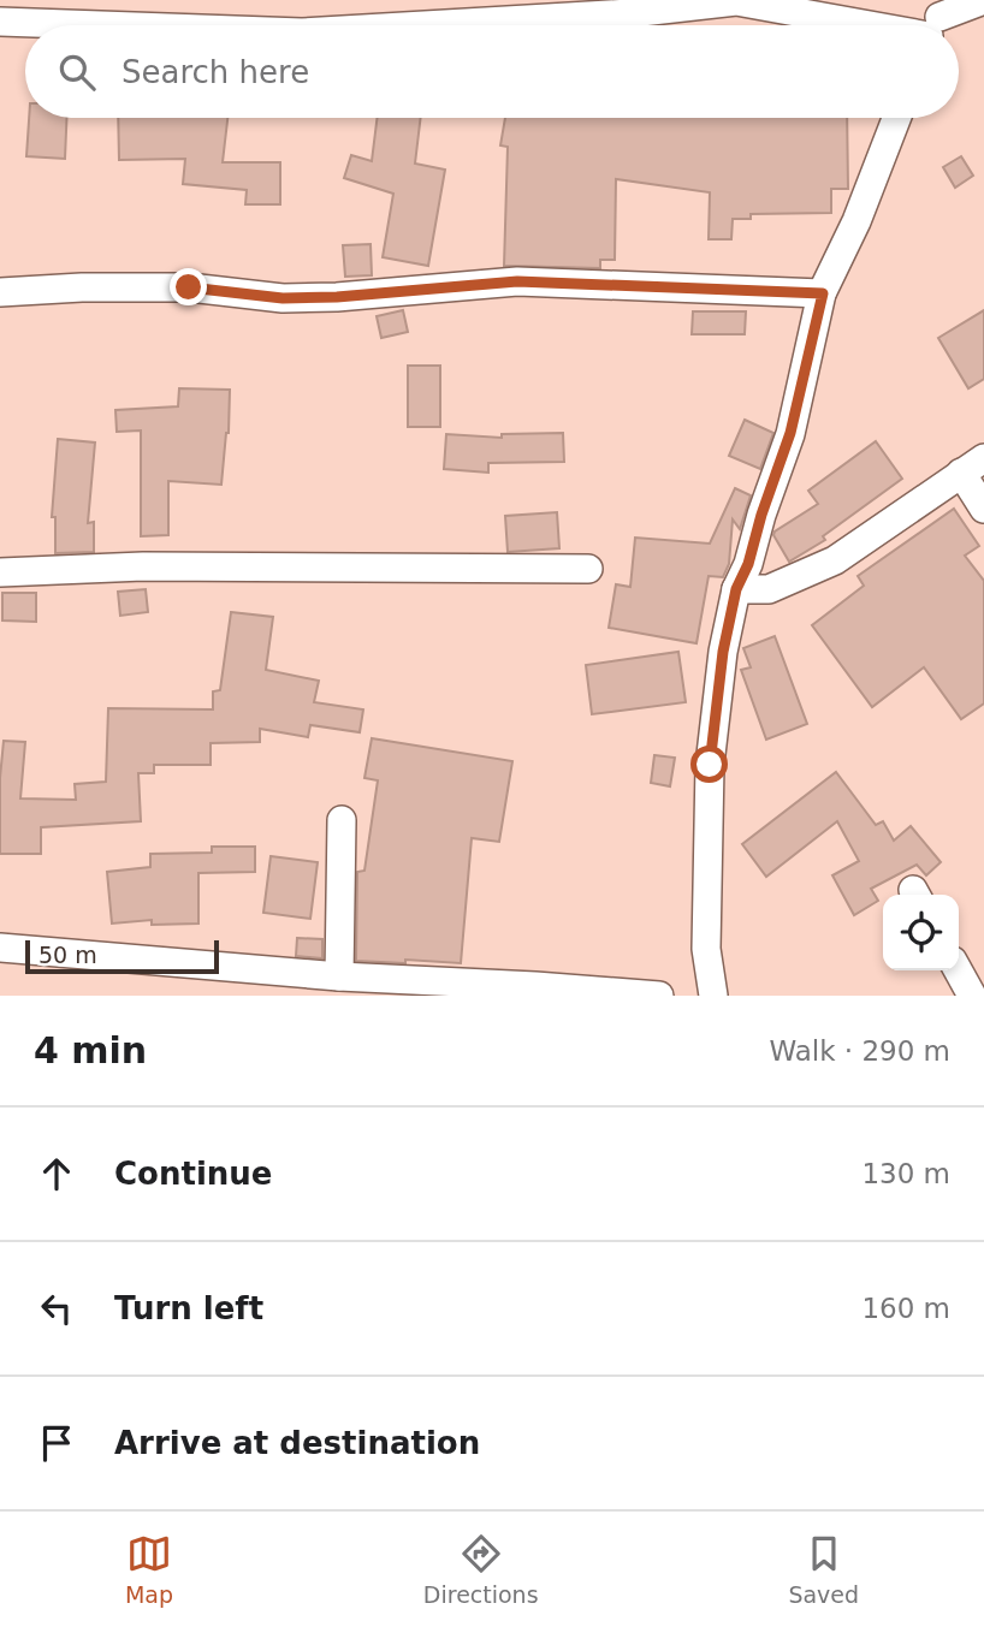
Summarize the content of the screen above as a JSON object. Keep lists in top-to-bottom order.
{
  "scale_bar": "50 m",
  "page": {
    "search": "Search here",
    "scale": "50 m",
    "heading": ["4 min", "Walk · 290 m"],
    "list": [
      ["Continue", "130 m"],
      ["Turn left", "160 m"],
      "Arrive at destination"
    ],
    "nav": ["Map", "Directions", "Saved"]
  }
}
